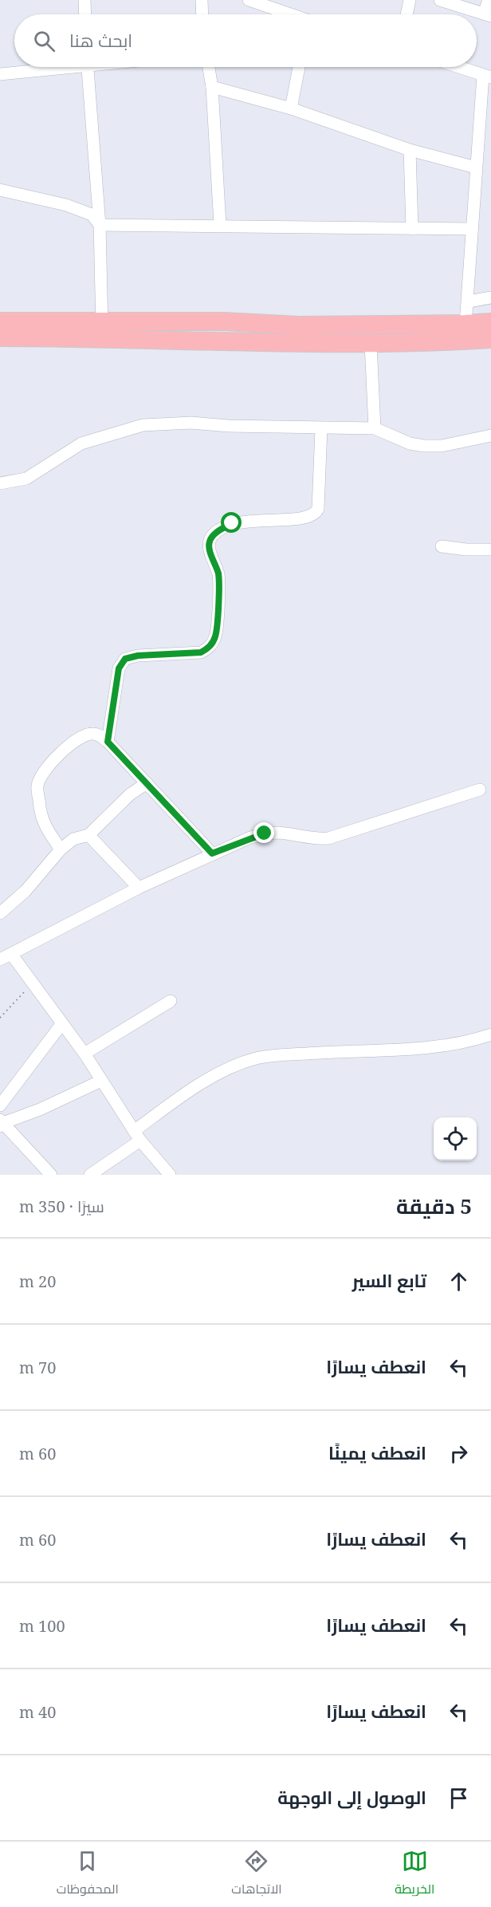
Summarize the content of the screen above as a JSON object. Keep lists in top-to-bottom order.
{
  "page": {
    "search": "ابحث هنا",
    "heading": ["5 دقيقة", "سيرًا · 350 m"],
    "list": [
      ["تابع السير", "20 m"],
      ["انعطف يسارًا", "70 m"],
      ["انعطف يمينًا", "60 m"],
      ["انعطف يسارًا", "60 m"],
      ["انعطف يسارًا", "100 m"],
      ["انعطف يسارًا", "40 m"],
      "الوصول إلى الوجهة"
    ],
    "nav": ["الخريطة", "الاتجاهات", "المحفوظات"]
  }
}
